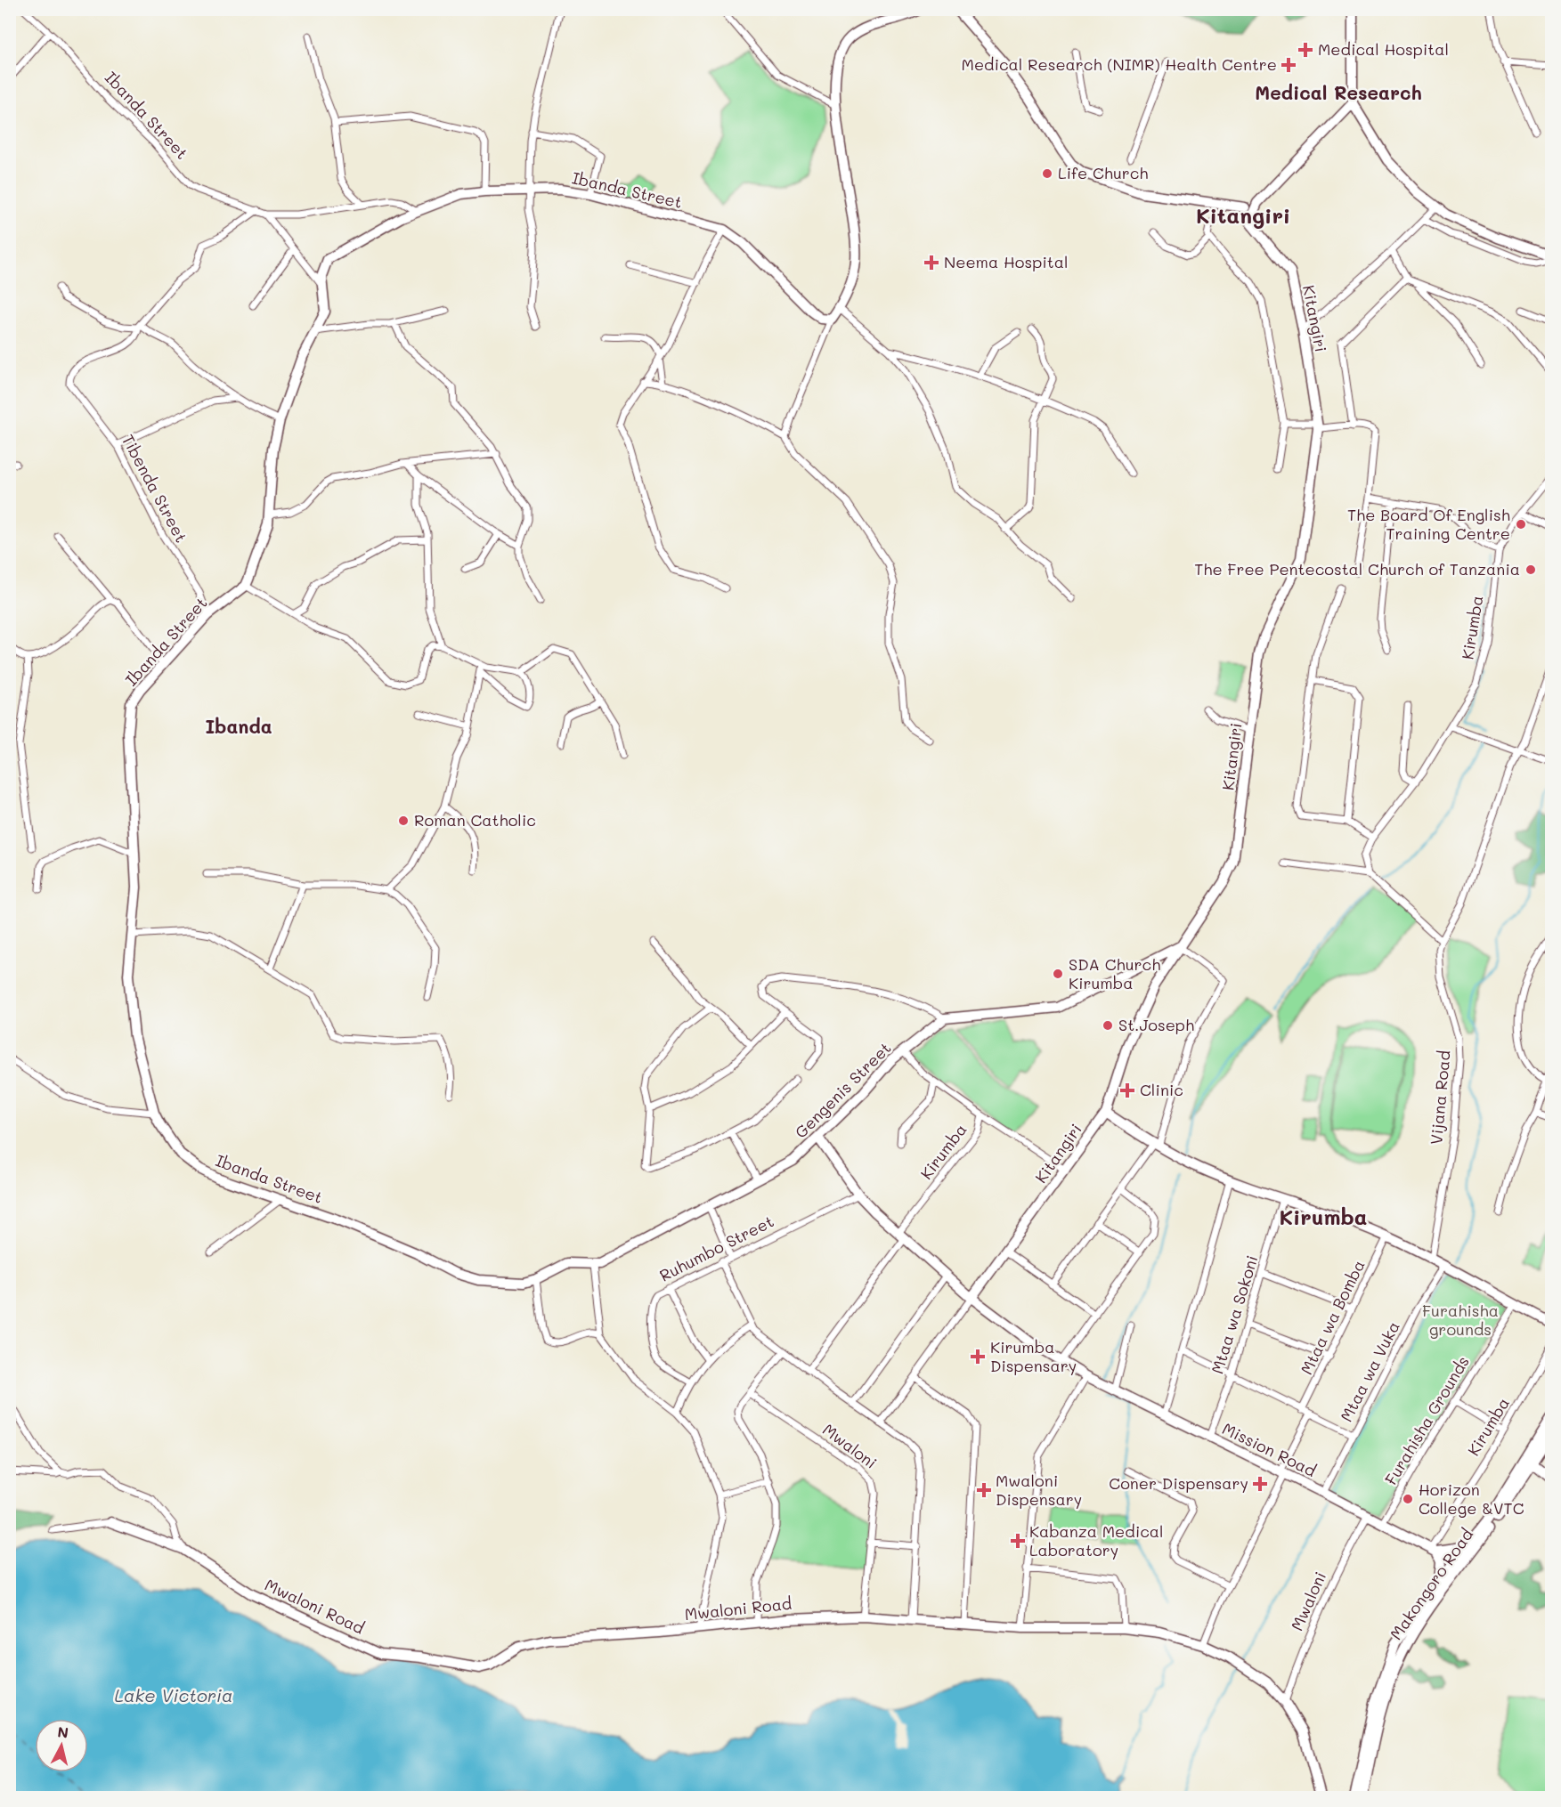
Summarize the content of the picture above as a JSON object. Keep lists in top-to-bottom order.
{
  "streets": {
    "street": [
      "Ibanda Street",
      "Kitangiri",
      "Tibenda Street",
      "Kirumba",
      "Gengenis Street",
      "Vijana Road",
      "Ruhumbo Street",
      "Mtaa wa Sokoni",
      "Mtaa wa Bomba",
      "Mtaa wa Vuka",
      "Furahisha Grounds",
      "Mwaloni",
      "Mission Road",
      "Makongoro Road",
      "Mwaloni Road"
    ]
  },
  "crossings": [
    ["Ibanda Street", "Tibenda Street"],
    ["Kitangiri", "Mission Road"],
    ["Kirumba", "Gengenis Street"],
    ["Kirumba", "Mission Road"],
    ["Mtaa wa Sokoni", "Mission Road"],
    ["Mtaa wa Vuka", "Mission Road"],
    ["Furahisha Grounds", "Mission Road"],
    ["Mwaloni", "Mission Road"],
    ["Mwaloni", "Mwaloni Road"],
    ["Mission Road", "Makongoro Road"]
  ],
  "districts": [
    "Medical Research",
    "Kitangiri",
    "Ibanda",
    "Kirumba"
  ],
  "water": ["Lake Victoria"],
  "parks": ["Furahisha grounds"],
  "places": {
    "health": [
      "Medical Hospital",
      "Medical Research (NIMR) Health Centre",
      "Neema Hospital",
      "Clinic",
      "Kirumba Dispensary",
      "Coner Dispensary",
      "Mwaloni Dispensary",
      "Kabanza Medical Laboratory"
    ],
    "other": [
      "Life Church",
      "The Board Of English Training Centre",
      "The Free Pentecostal Church of Tanzania",
      "Roman Catholic",
      "SDA Church Kirumba",
      "St.Joseph",
      "Horizon College &VTC"
    ]
  },
  "north": "top"
}
